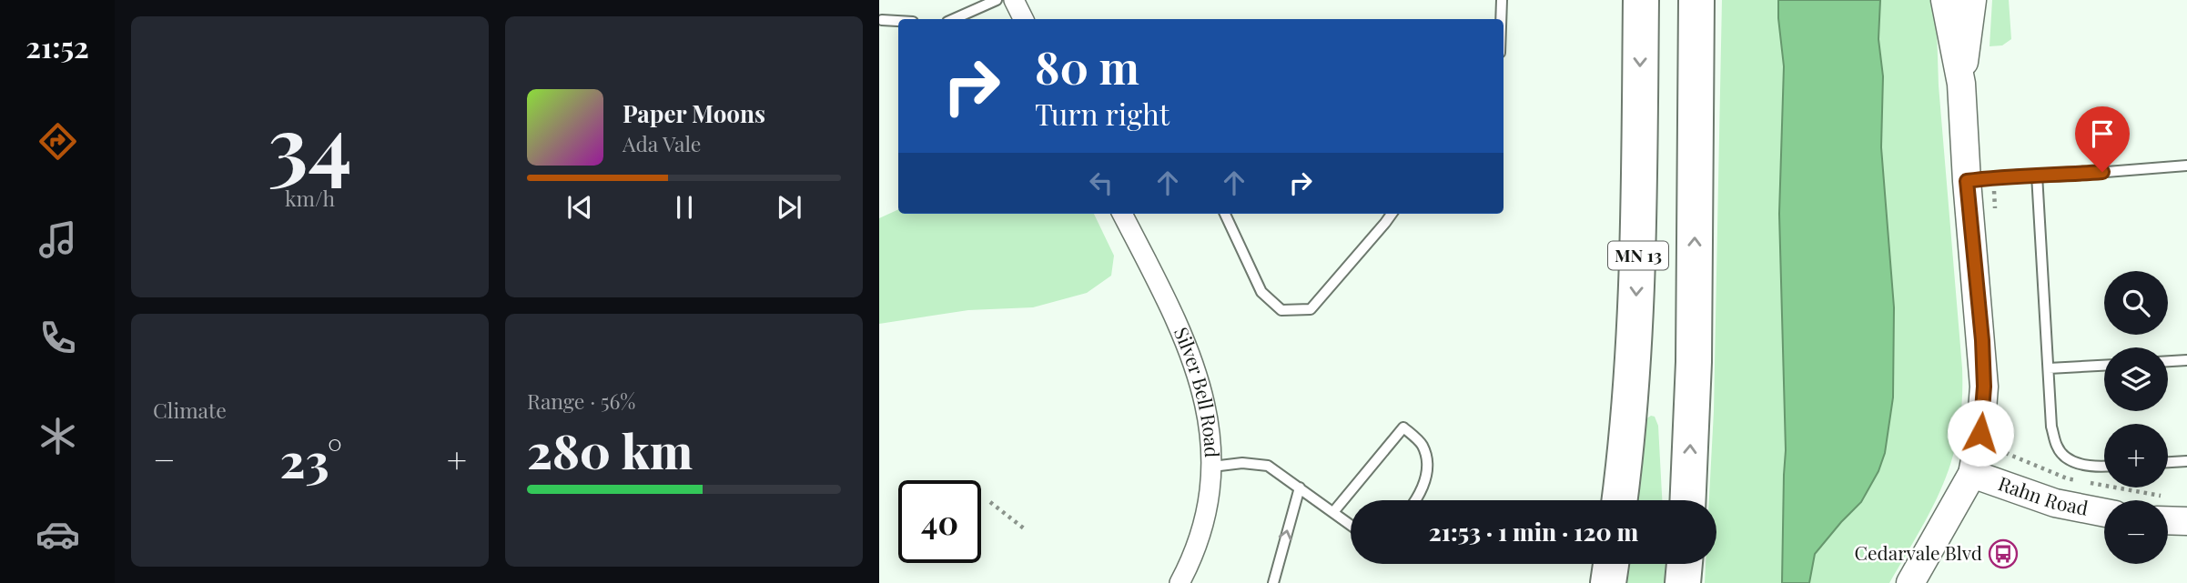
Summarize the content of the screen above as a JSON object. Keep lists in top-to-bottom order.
{
  "streets": {
    "highway": ["MN 13"],
    "street": ["Silver Bell Road", "Rahn Road"]
  },
  "places": {
    "bus stop": ["Cedarvale Blvd"]
  },
  "page": {
    "tabs": "21:52",
    "tile": [
      ["34", "km/h"],
      "Climate",
      ["Range · 56%", "280 km"]
    ],
    "turn": ["80 m", "Turn right"],
    "song": ["Paper Moons", "Ada Vale"],
    "map_buttons": ["+", "−"],
    "heat": ["−", "23°", "+"],
    "limit": "40",
    "trip": "21:53 · 1 min · 120 m"
  }
}
